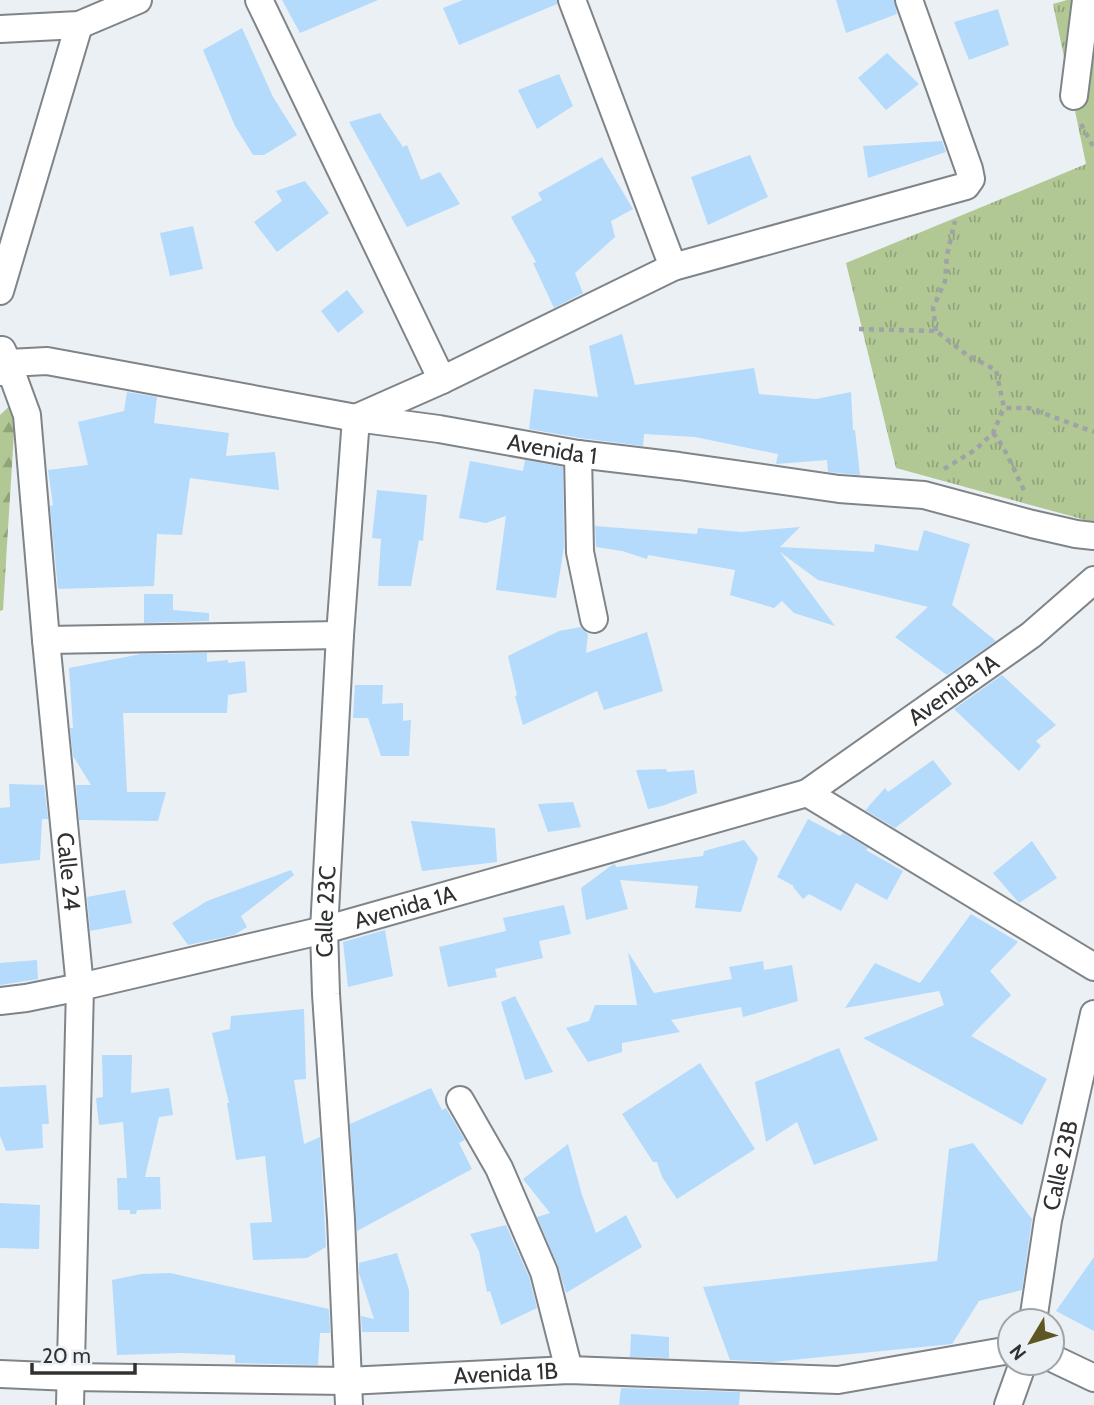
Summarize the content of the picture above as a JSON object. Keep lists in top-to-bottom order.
{
  "streets": {
    "street": [
      "Avenida 1",
      "Avenida 1A",
      "Calle 24",
      "Calle 23C",
      "Calle 23B",
      "Avenida 1B"
    ]
  },
  "crossings": [
    ["Avenida 1", "Calle 24"],
    ["Avenida 1", "Calle 23C"],
    ["Avenida 1A", "Calle 24"],
    ["Avenida 1A", "Calle 23C"],
    ["Calle 24", "Avenida 1B"],
    ["Calle 23C", "Avenida 1B"]
  ],
  "scale_bar": "20 m",
  "north": "bottom left"
}
